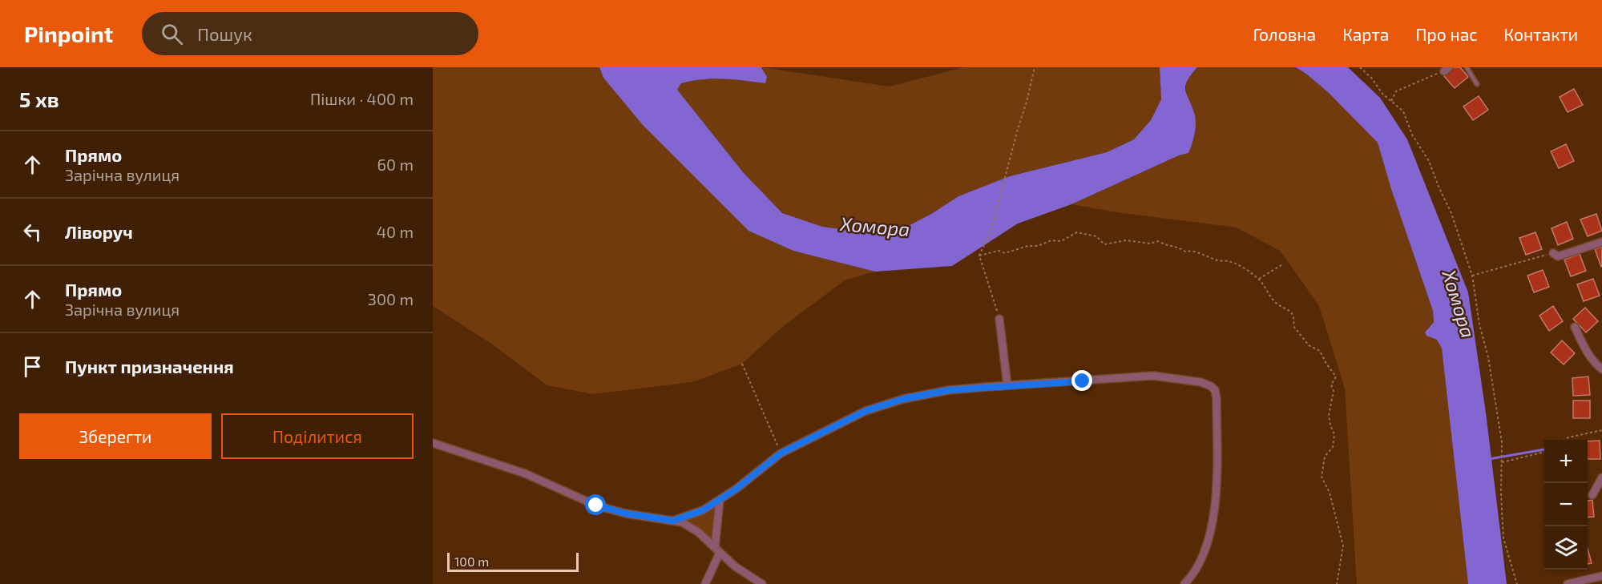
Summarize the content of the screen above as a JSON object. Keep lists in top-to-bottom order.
{
  "water": ["Хомора"],
  "scale_bar": "100 m",
  "page": {
    "header": "Pinpoint",
    "search": "Пошук",
    "nav": [
      "Головна",
      "Карта",
      "Про нас",
      "Контакти"
    ],
    "heading": ["5 хв", "Пішки · 400 m"],
    "list": [
      ["Прямо", "Зарічна вулиця", "60 m"],
      ["Ліворуч", "40 m"],
      ["Прямо", "Зарічна вулиця", "300 m"],
      "Пункт призначення"
    ],
    "buttons": ["Зберегти", "Поділитися"],
    "map_buttons": ["+", "−"],
    "scale": "100 m"
  }
}
